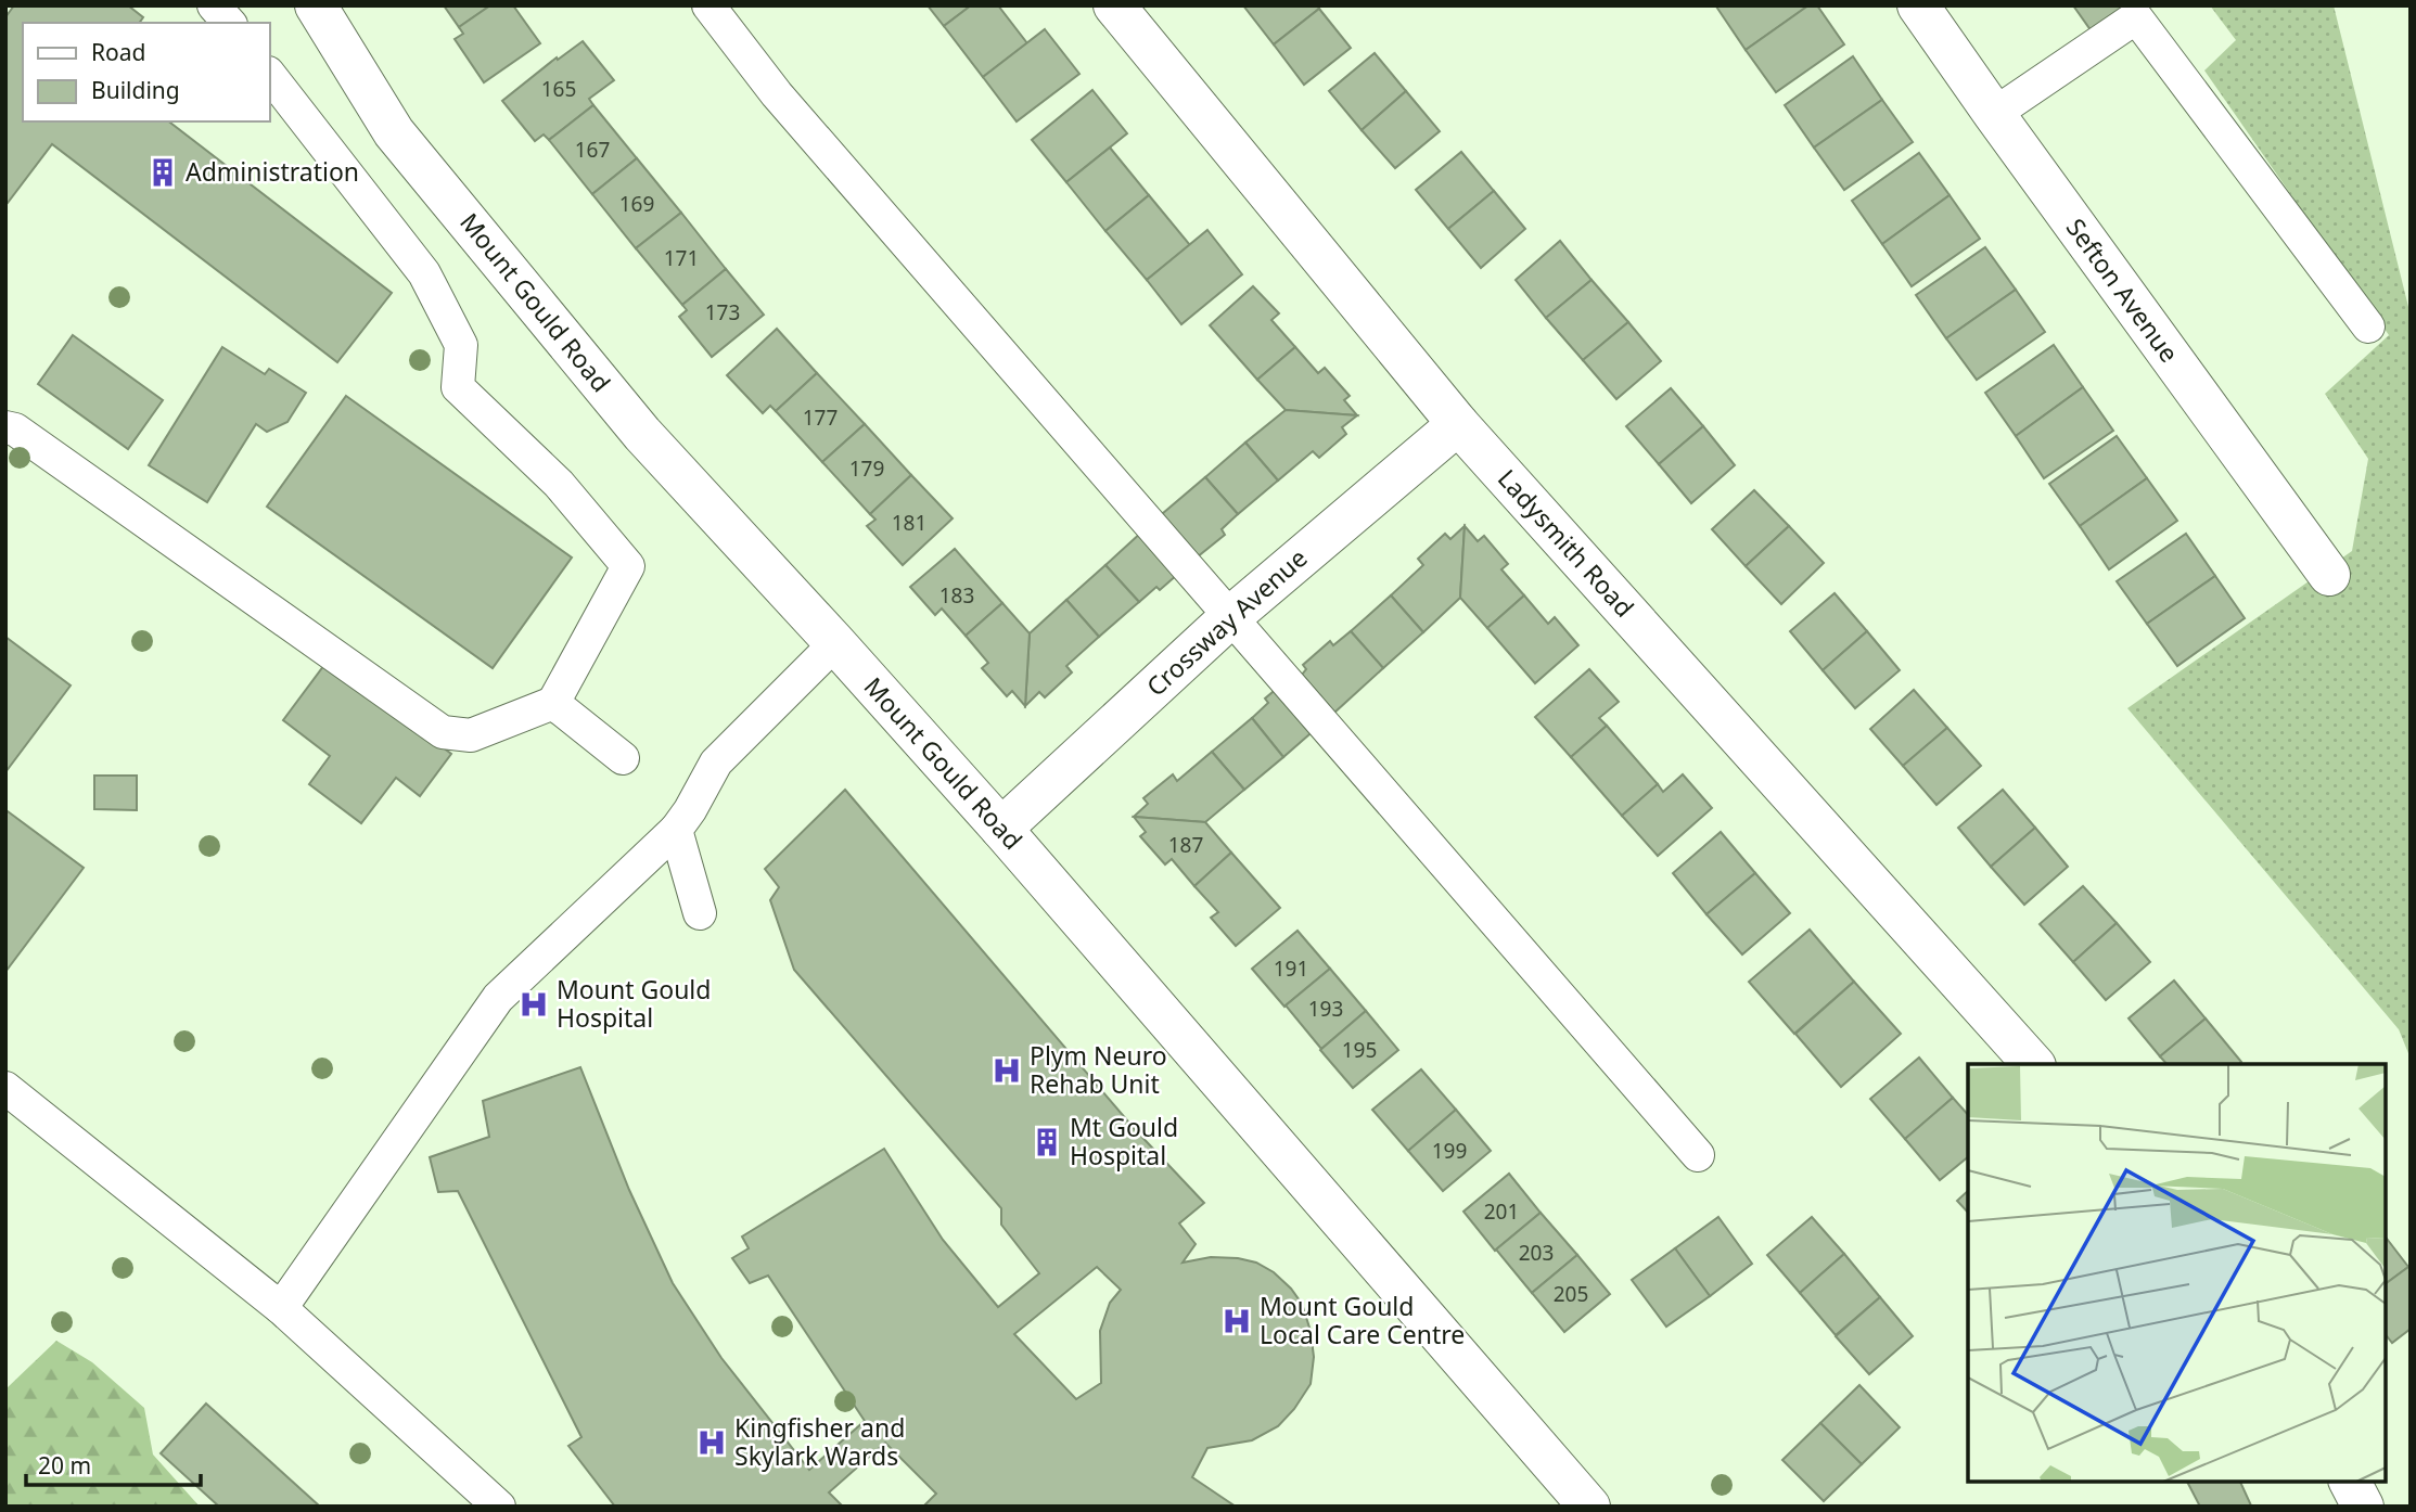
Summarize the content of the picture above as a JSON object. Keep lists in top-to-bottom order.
{
  "streets": {
    "street": [
      "Sefton Avenue",
      "Mount Gould Road",
      "Ladysmith Road",
      "Crossway Avenue"
    ]
  },
  "crossings": [
    ["Mount Gould Road", "Crossway Avenue"],
    ["Ladysmith Road", "Crossway Avenue"]
  ],
  "places": {
    "building": ["Administration", "Mt Gould Hospital"],
    "hospital": [
      "Mount Gould Hospital",
      "Plym Neuro Rehab Unit",
      "Mount Gould Local Care Centre",
      "Kingfisher and Skylark Wards"
    ]
  },
  "house_numbers": [
    "165",
    "167",
    "169",
    "171",
    "173",
    "177",
    "179",
    "181",
    "183",
    "187",
    "191",
    "193",
    "195",
    "199",
    "201",
    "203",
    "205"
  ],
  "legend": ["Road", "Building"],
  "scale_bar": "20 m"
}
